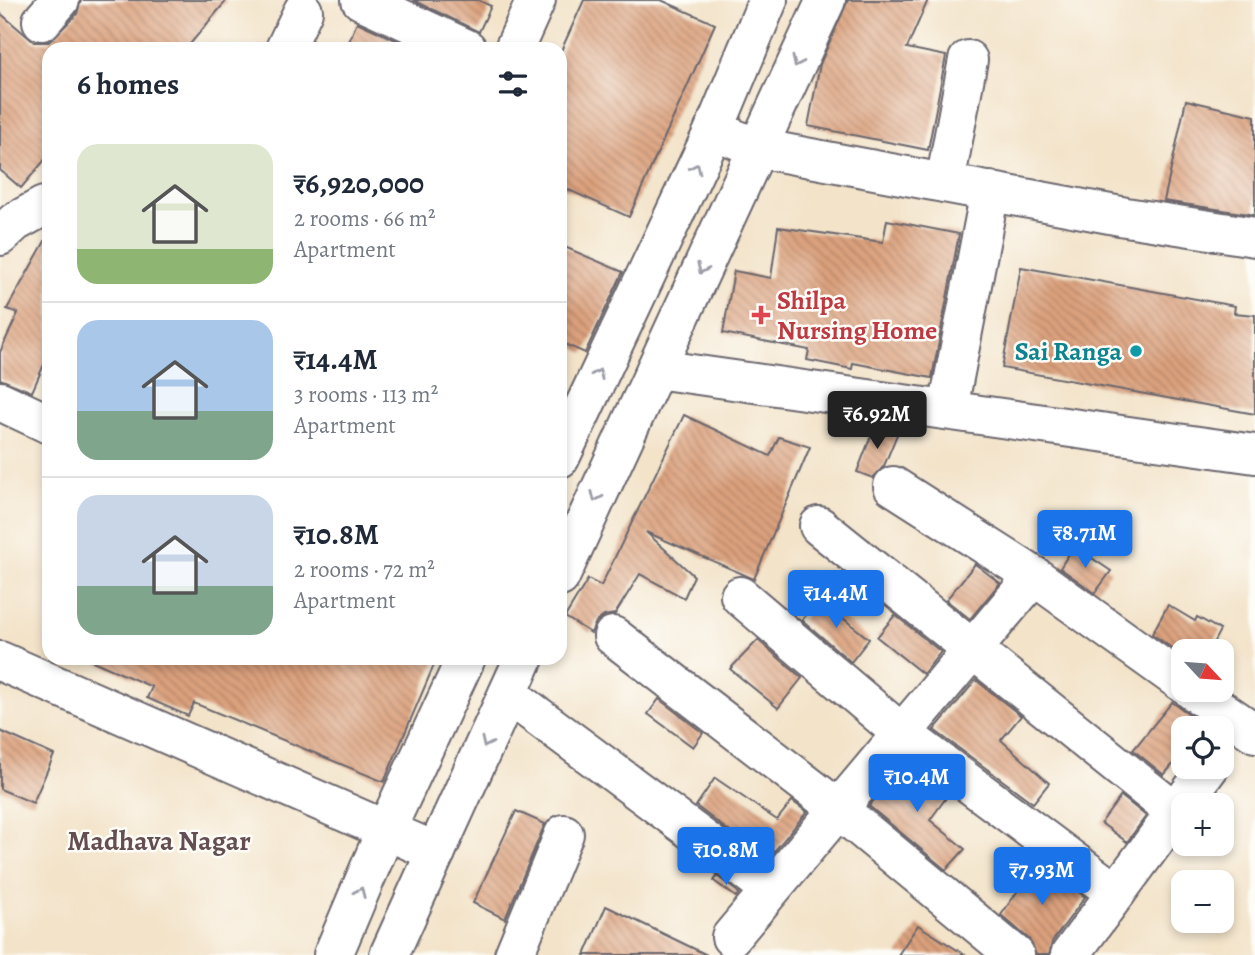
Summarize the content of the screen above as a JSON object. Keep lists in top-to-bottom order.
{
  "districts": ["Madhava Nagar"],
  "places": {
    "health": ["Shilpa Nursing Home"],
    "other": ["Sai Ranga"]
  },
  "north": "bottom right",
  "page": {
    "heading": "6 homes",
    "list": [
      {
        "name": "₹6,920,000",
        "note": "2 rooms · 66 m² · Apartment"
      },
      {
        "name": "₹14.4M",
        "note": "3 rooms · 113 m² · Apartment"
      },
      {
        "name": "₹10.8M",
        "note": "2 rooms · 72 m² · Apartment"
      }
    ],
    "price": [
      "₹6.92M",
      "₹8.71M",
      "₹14.4M",
      "₹10.4M",
      "₹10.8M",
      "₹7.93M"
    ],
    "map_buttons": ["+", "−"]
  }
}
